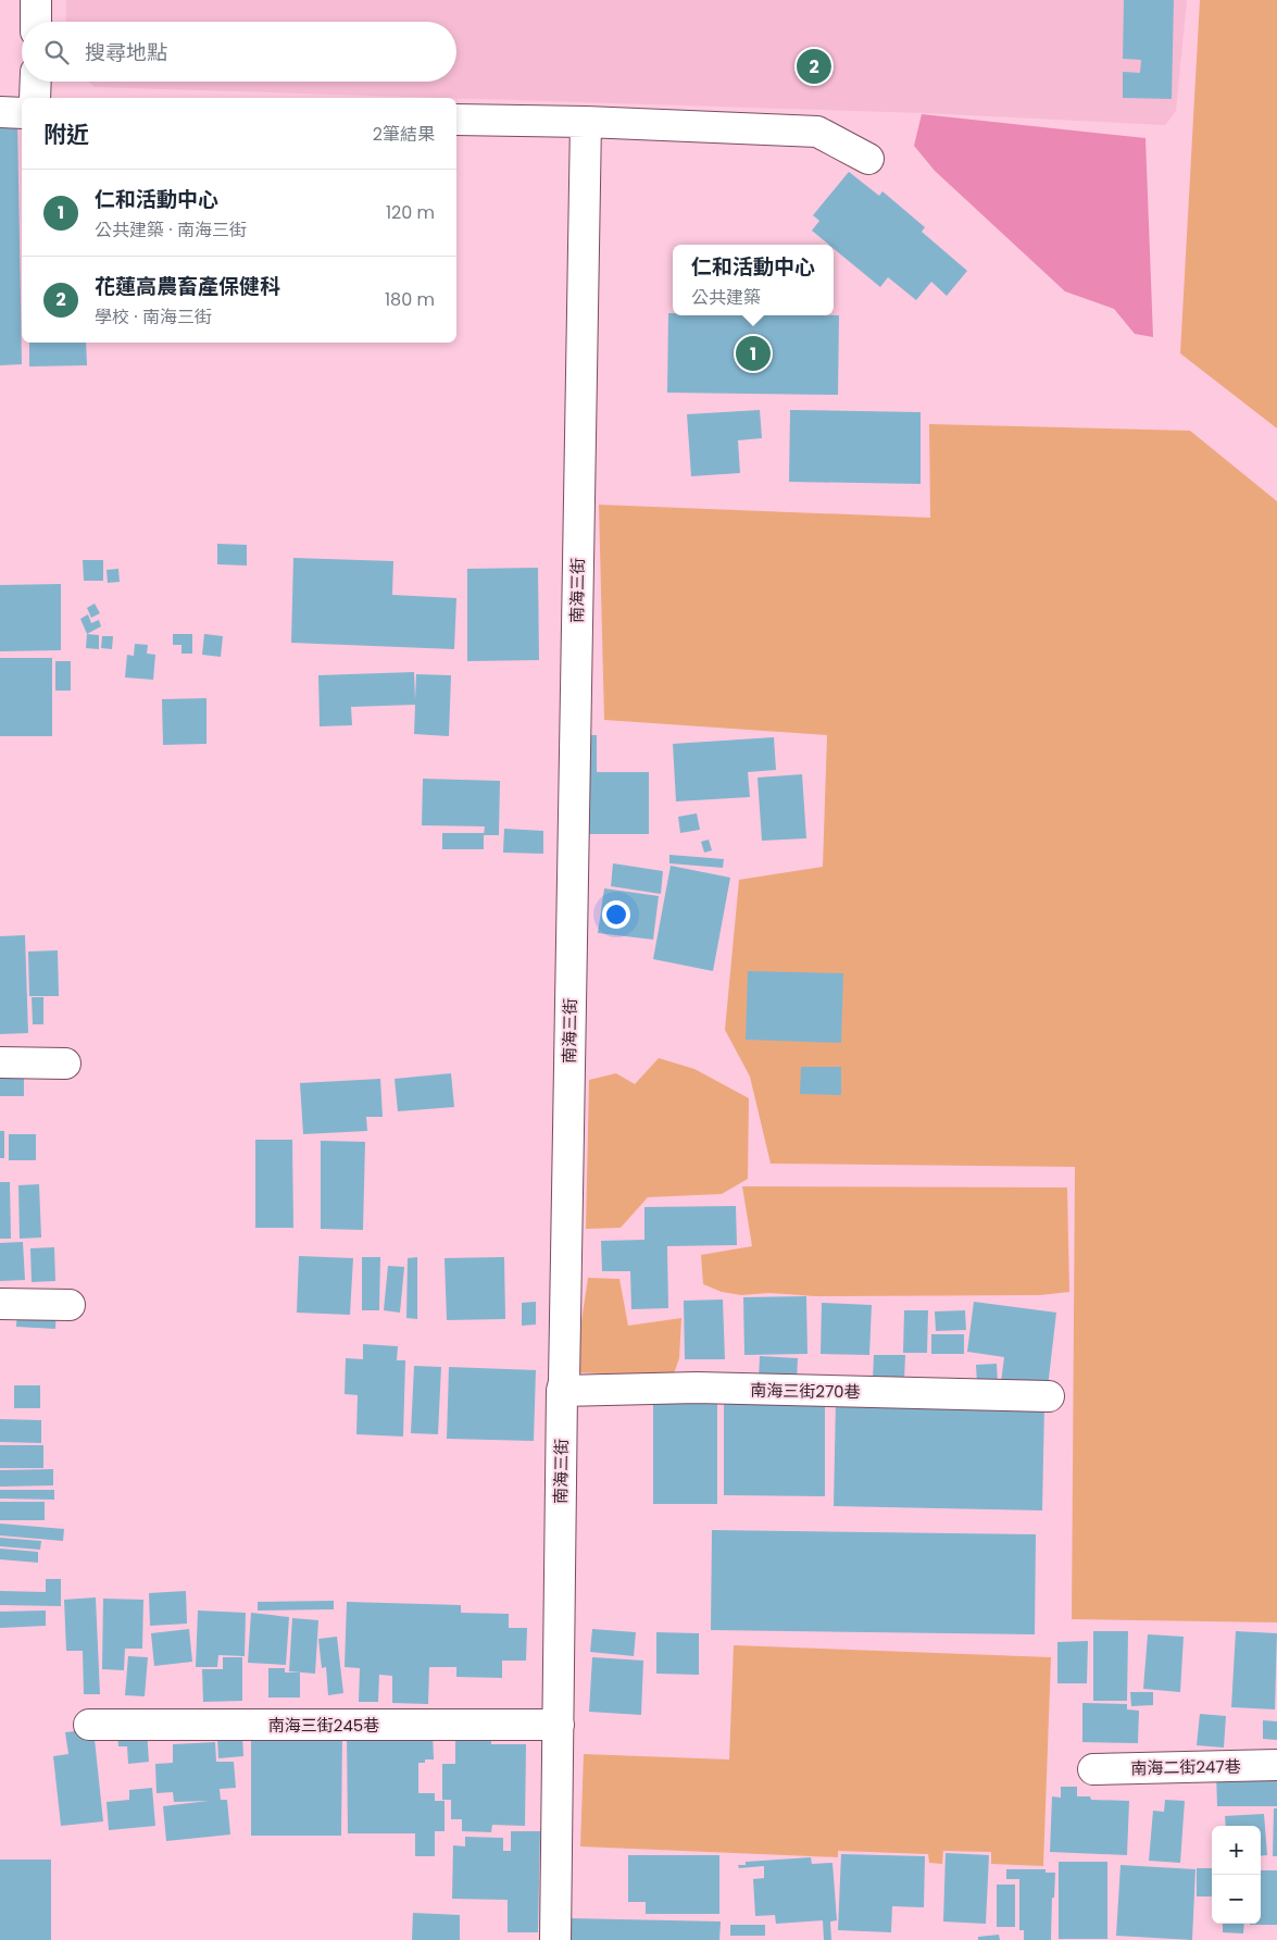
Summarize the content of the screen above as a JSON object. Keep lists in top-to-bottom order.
{
  "streets": {
    "street": [
      "南海三街",
      "南海三街270巷",
      "南海三街245巷",
      "南海二街247巷"
    ]
  },
  "crossings": [
    ["南海三街", "南海三街270巷"],
    ["南海三街", "南海三街245巷"]
  ],
  "page": {
    "search": "搜尋地點",
    "pins": ["2", "1"],
    "heading": ["附近", "2筆結果"],
    "list": [
      {
        "mark": "1",
        "name": "仁和活動中心",
        "note": "公共建築 · 南海三街",
        "value": "120 m"
      },
      {
        "mark": "2",
        "name": "花蓮高農畜產保健科",
        "note": "學校 · 南海三街",
        "value": "180 m"
      }
    ],
    "popup": ["仁和活動中心", "公共建築"],
    "map_buttons": ["+", "−"]
  }
}
